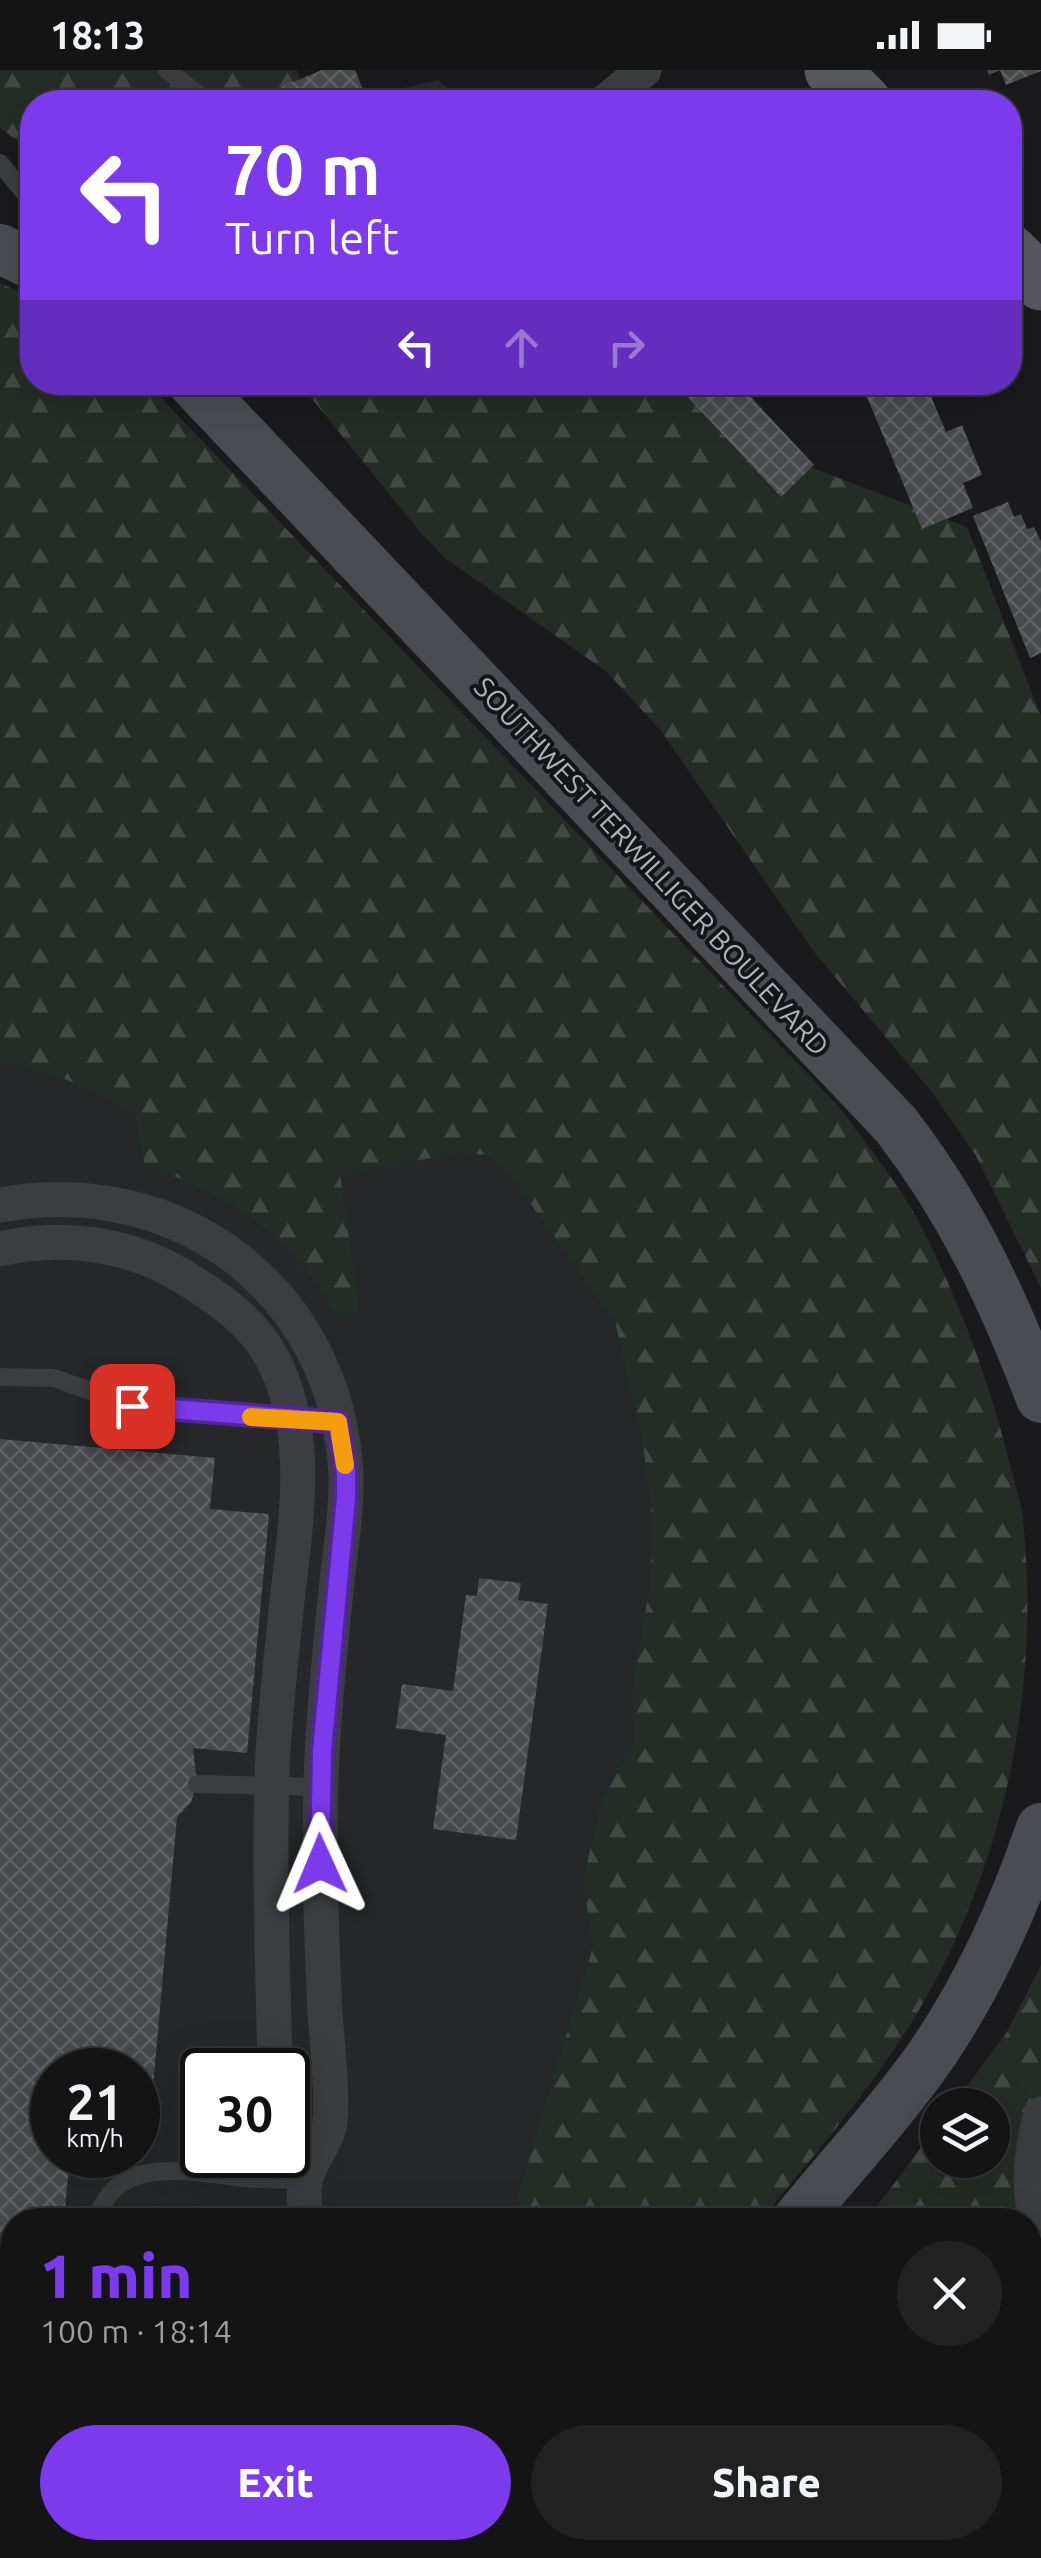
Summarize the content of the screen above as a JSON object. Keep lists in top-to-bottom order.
{
  "streets": {
    "main road": ["SOUTHWEST TERWILLIGER BOULEVARD"]
  },
  "page": {
    "status": "18:13",
    "turn": ["70 m", "Turn left"],
    "speed": "21 km/h",
    "limit": "30",
    "heading": ["1 min", "100 m · 18:14"],
    "buttons": ["Exit", "Share"]
  }
}
